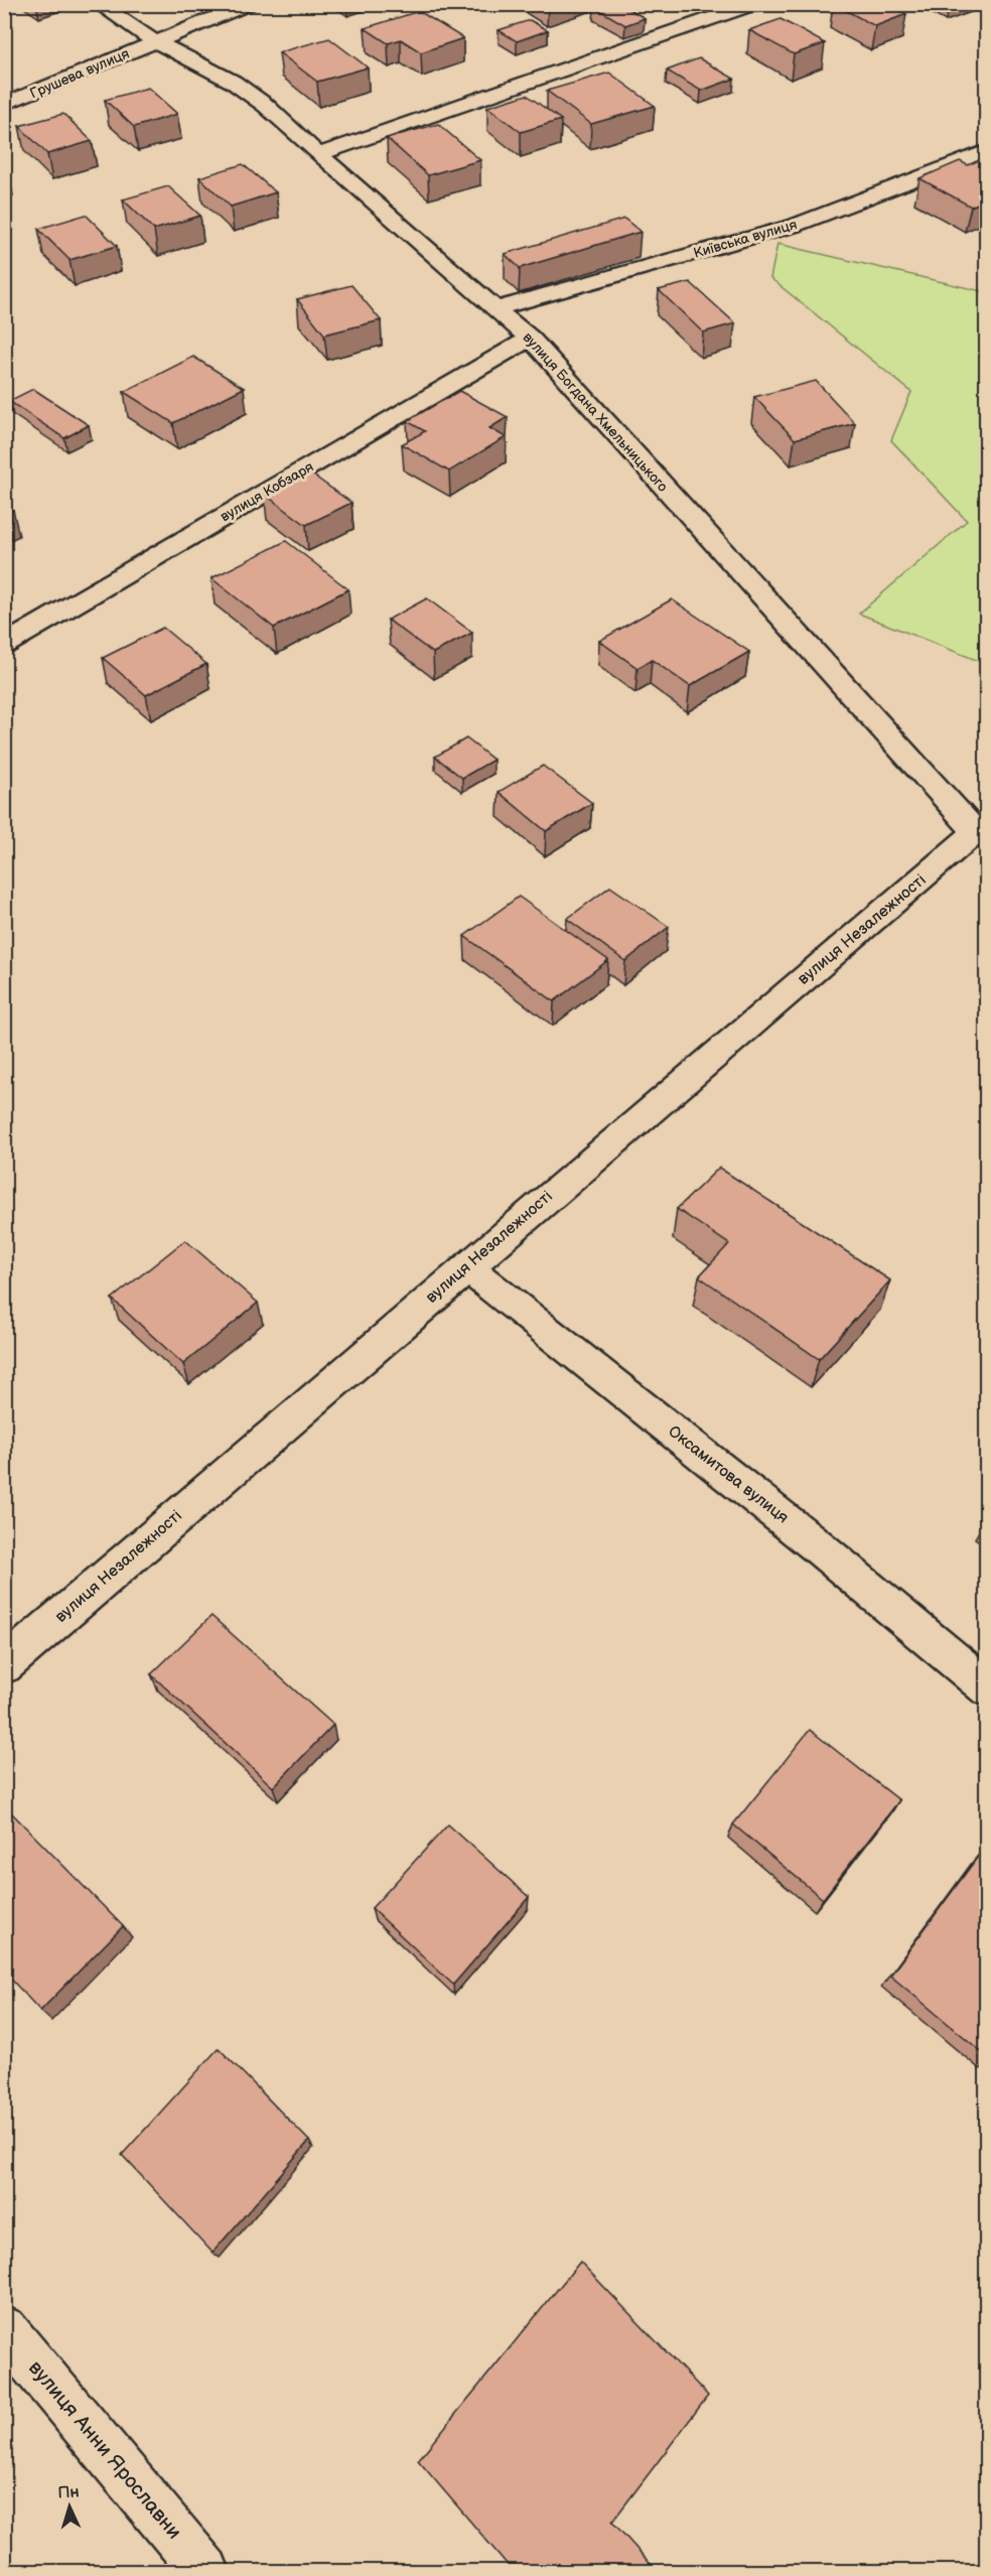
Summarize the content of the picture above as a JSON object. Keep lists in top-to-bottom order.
{
  "streets": {
    "street": [
      "Грушева вулиця",
      "Київська вулиця",
      "вулиця Богдана Хмельницького",
      "вулиця Кобзаря",
      "вулиця Незалежності",
      "Оксамитова вулиця",
      "вулиця Анни Ярославни"
    ]
  },
  "crossings": [
    ["Грушева вулиця", "вулиця Богдана Хмельницького"],
    ["Київська вулиця", "вулиця Богдана Хмельницького"],
    ["вулиця Богдана Хмельницького", "вулиця Кобзаря"],
    ["вулиця Богдана Хмельницького", "вулиця Незалежності"],
    ["вулиця Незалежності", "Оксамитова вулиця"]
  ],
  "north": "top"
}
